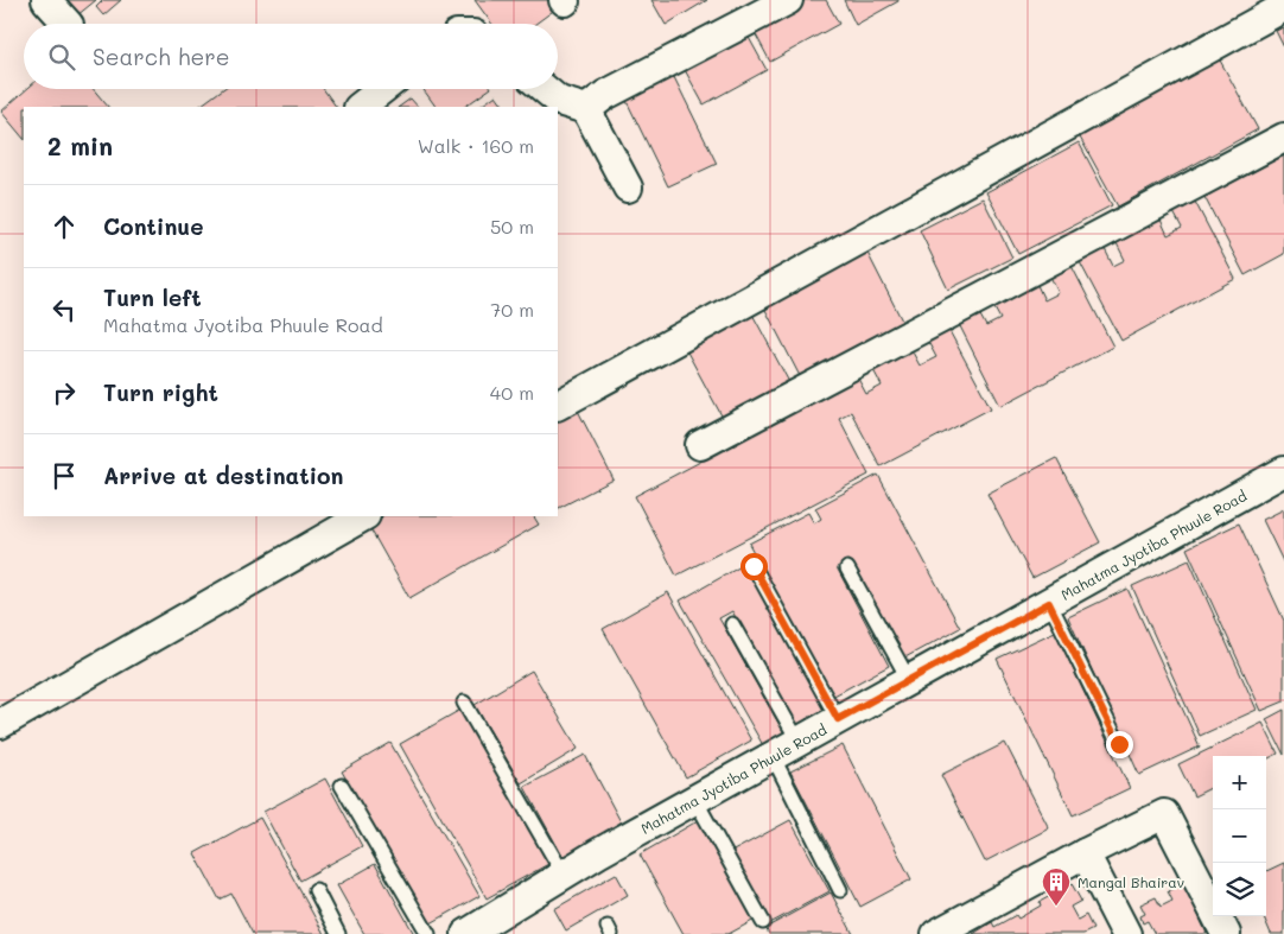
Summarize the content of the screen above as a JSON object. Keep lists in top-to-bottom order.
{
  "streets": {
    "street": ["Mahatma Jyotiba Phuule Road"]
  },
  "places": {
    "building": ["Mangal Bhairav"]
  },
  "page": {
    "search": "Search here",
    "heading": ["2 min", "Walk · 160 m"],
    "list": [
      ["Continue", "50 m"],
      ["Turn left", "Mahatma Jyotiba Phuule Road", "70 m"],
      ["Turn right", "40 m"],
      "Arrive at destination"
    ],
    "map_buttons": ["+", "−"]
  }
}
